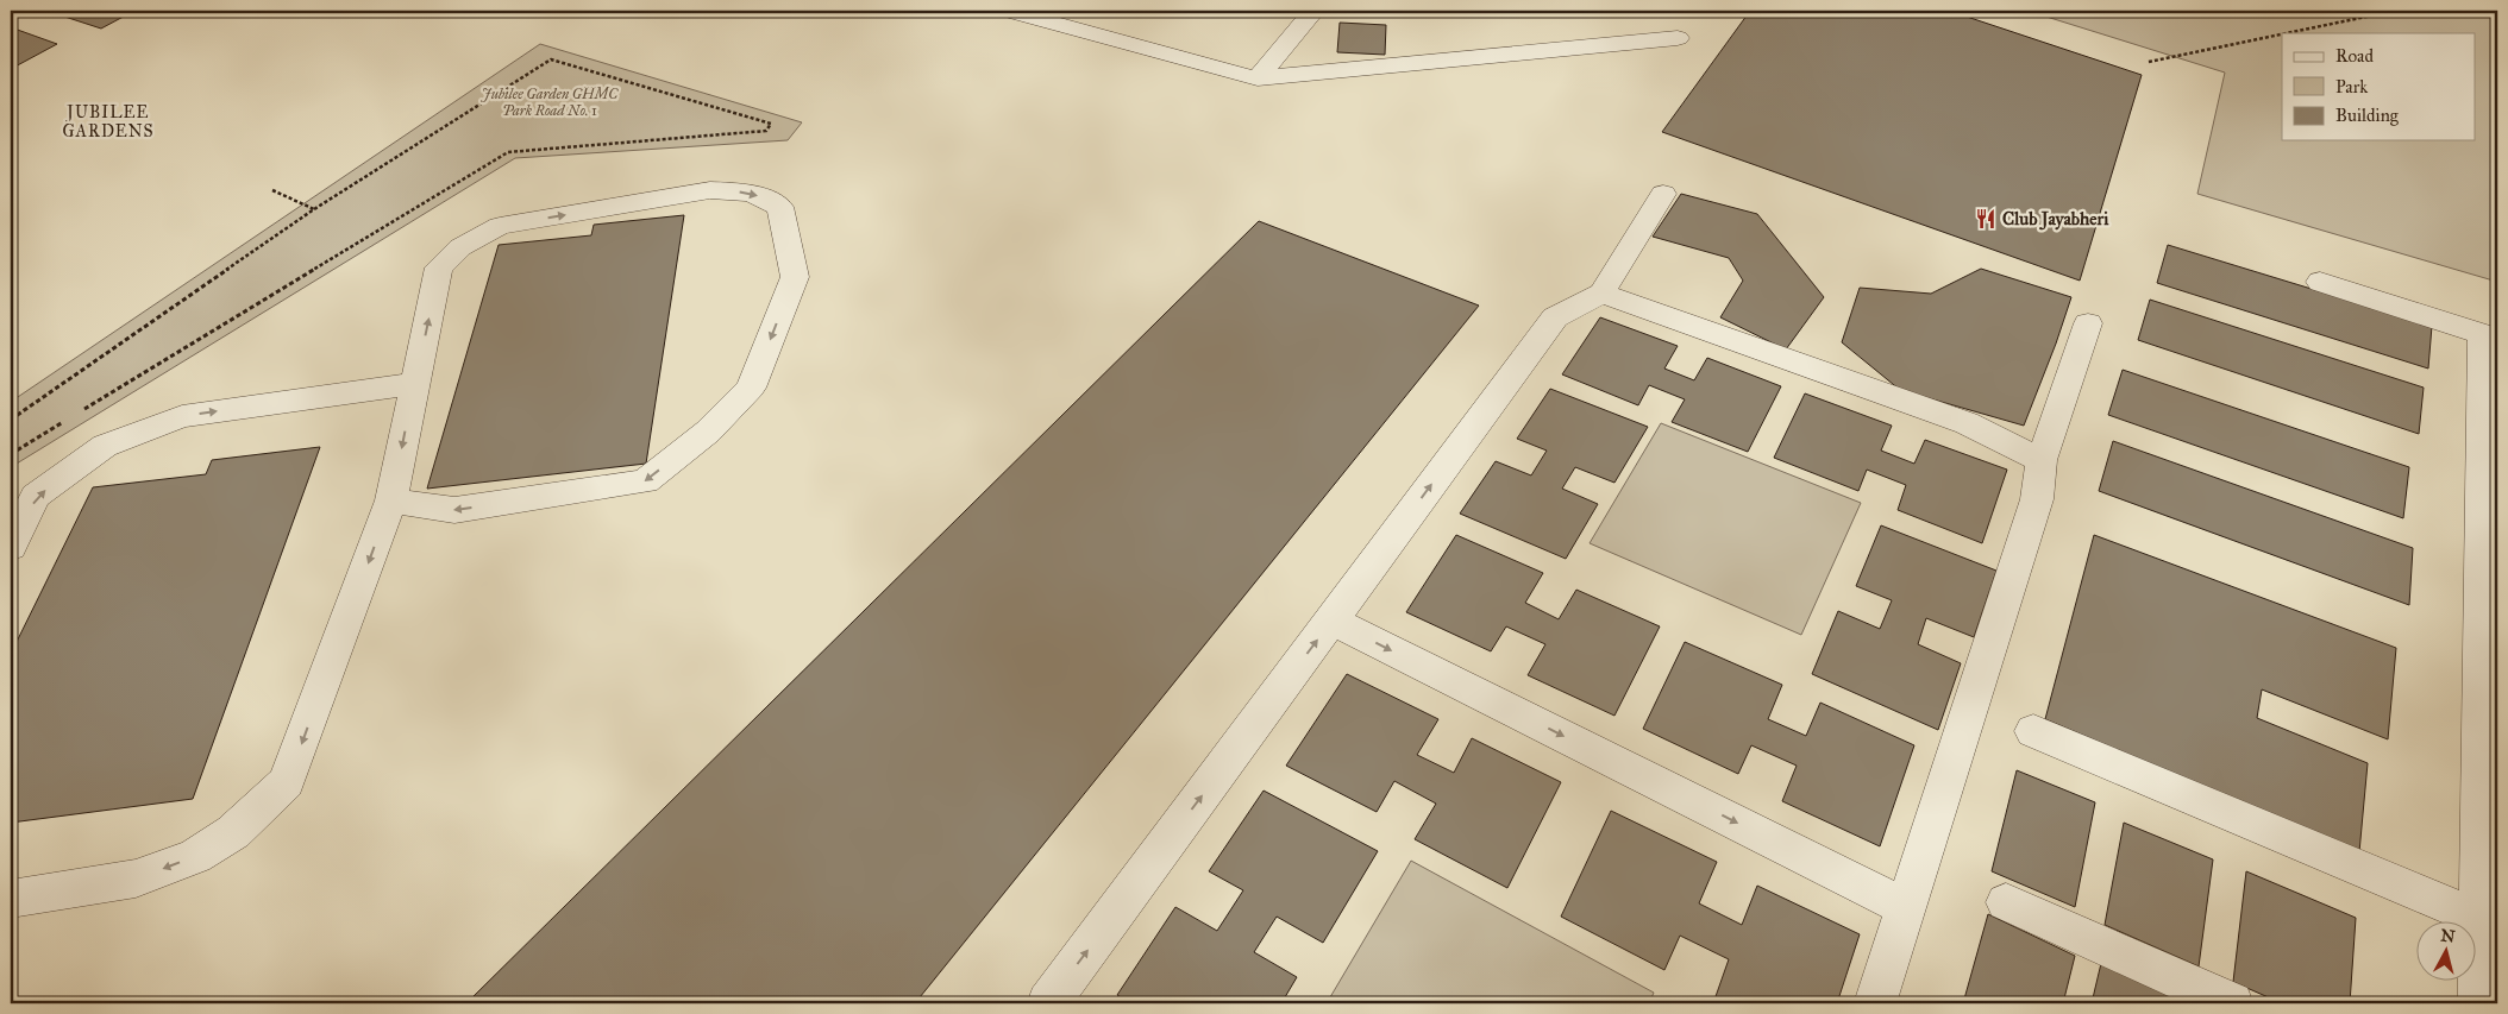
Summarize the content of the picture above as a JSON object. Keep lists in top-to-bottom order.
{
  "districts": ["JUBILEE GARDENS"],
  "parks": ["Jubilee Garden GHMC Park Road No. 1"],
  "places": {
    "restaurant": ["Club Jayabheri"]
  },
  "legend": ["Road", "Park", "Building"],
  "north": "top"
}
